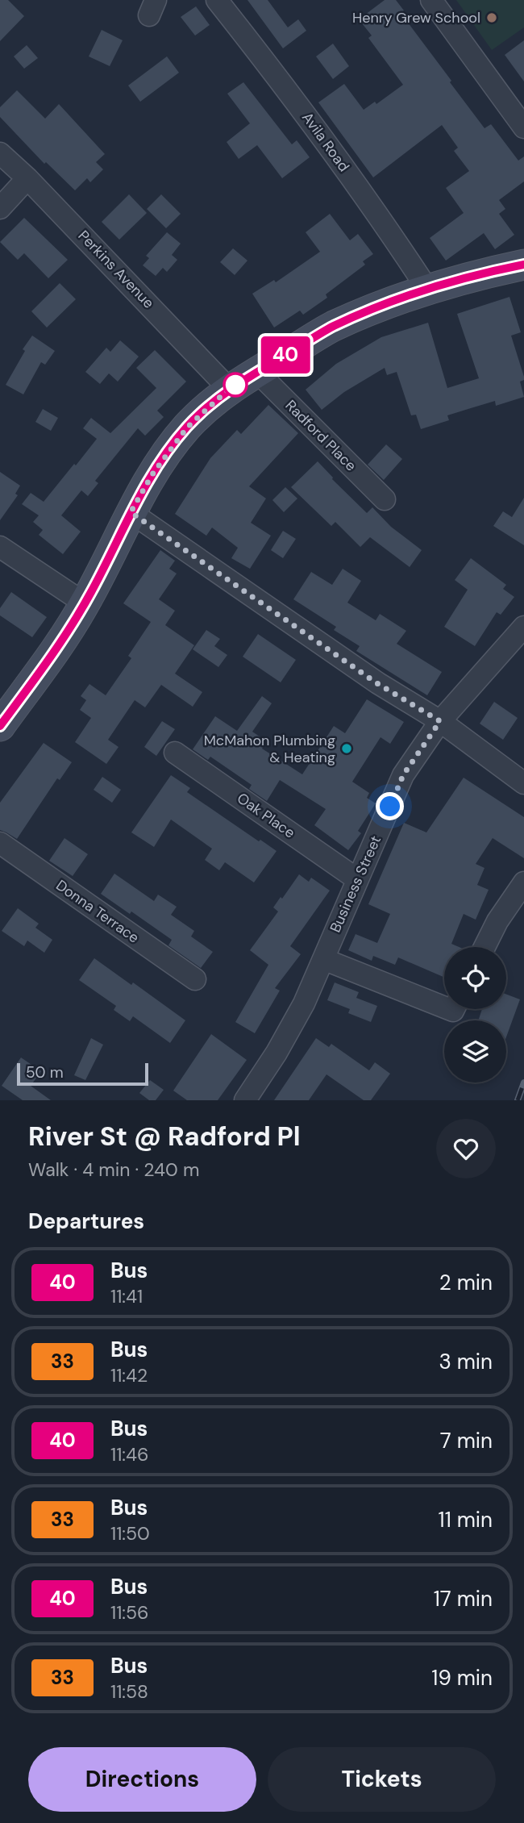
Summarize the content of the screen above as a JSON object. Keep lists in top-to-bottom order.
{
  "streets": {
    "street": [
      "Avila Road",
      "Perkins Avenue",
      "Radford Place",
      "Oak Place",
      "Business Street",
      "Donna Terrace"
    ]
  },
  "crossings": [
    ["Oak Place", "Business Street"]
  ],
  "places": ["Henry Grew School", "McMahon Plumbing & Heating"],
  "lines": ["bus line 40"],
  "scale_bar": "50 m",
  "page": {
    "on_map": "40",
    "scale": "50 m",
    "heading": [
      ["River St @ Radford Pl", "Walk · 4 min · 240 m"],
      "Departures"
    ],
    "list": [
      {
        "mark": "40",
        "name": "Bus",
        "note": "11:41",
        "value": "2 min"
      },
      {
        "mark": "33",
        "name": "Bus",
        "note": "11:42",
        "value": "3 min"
      },
      {
        "mark": "40",
        "name": "Bus",
        "note": "11:46",
        "value": "7 min"
      },
      {
        "mark": "33",
        "name": "Bus",
        "note": "11:50",
        "value": "11 min"
      },
      {
        "mark": "40",
        "name": "Bus",
        "note": "11:56",
        "value": "17 min"
      },
      {
        "mark": "33",
        "name": "Bus",
        "note": "11:58",
        "value": "19 min"
      }
    ],
    "buttons": ["Directions", "Tickets"]
  }
}
